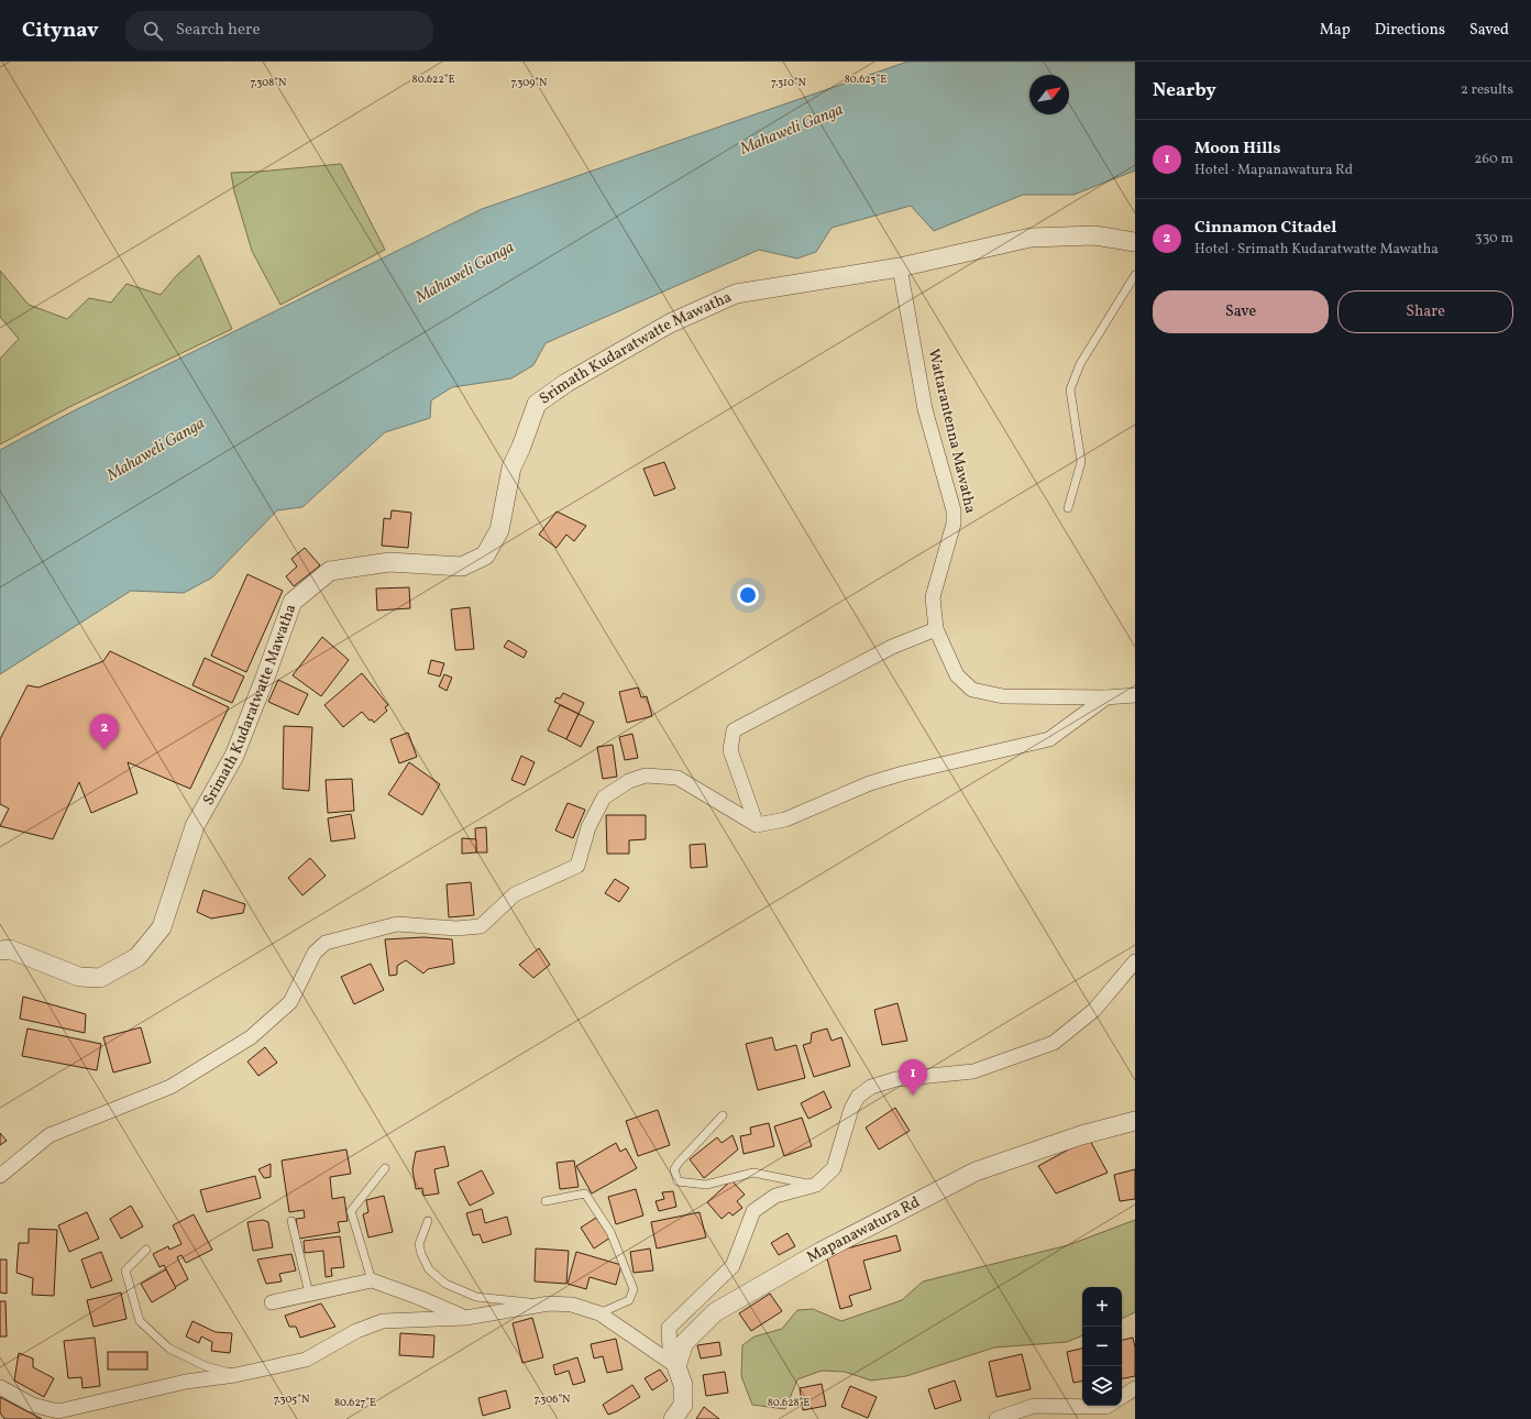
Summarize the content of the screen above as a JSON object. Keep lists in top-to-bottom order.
{
  "streets": {
    "street": ["Srimath Kudaratwatte Mawatha", "Wattarantenna Mawatha", "Mapanawatura Rd"]
  },
  "crossings": [
    ["Srimath Kudaratwatte Mawatha", "Wattarantenna Mawatha"]
  ],
  "water": ["Mahaweli Ganga"],
  "north": "top right",
  "page": {
    "header": "Citynav",
    "search": "Search here",
    "nav": ["Map", "Directions", "Saved"],
    "heading": ["Nearby", "2 results"],
    "list": [
      {
        "mark": "1",
        "name": "Moon Hills",
        "note": "Hotel · Mapanawatura Rd",
        "value": "260 m"
      },
      {
        "mark": "2",
        "name": "Cinnamon Citadel",
        "note": "Hotel · Srimath Kudaratwatte Mawatha",
        "value": "330 m"
      }
    ],
    "buttons": ["Save", "Share"],
    "pins": ["2", "1"],
    "map_buttons": ["+", "−"]
  },
  "coordinates": [
    "80.622°E",
    "80.623°E",
    "7.309°N",
    "7.308°N",
    "7.310°N",
    "7.305°N",
    "7.306°N",
    "80.627°E",
    "80.628°E"
  ]
}
